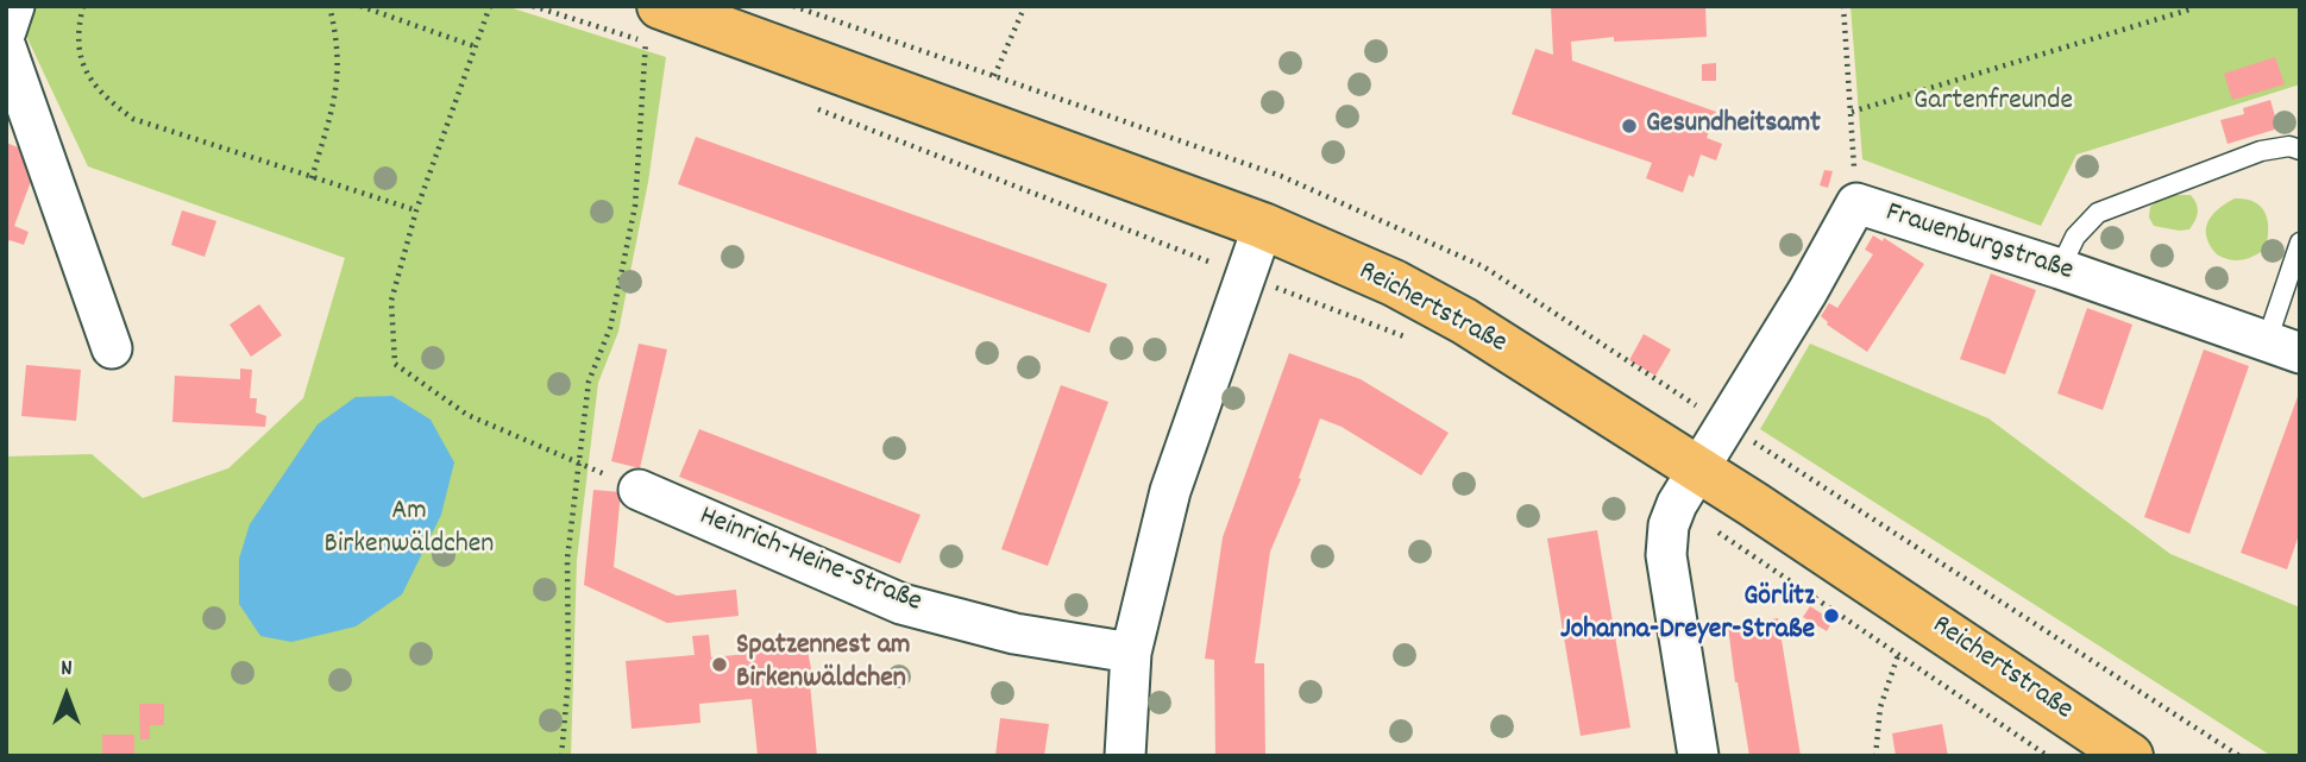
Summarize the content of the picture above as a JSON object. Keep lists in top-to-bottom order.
{
  "streets": {
    "main road": ["Reichertstraße"],
    "street": ["Frauenburgstraße", "Heinrich-Heine-Straße"]
  },
  "crossings": [
    ["Frauenburgstraße", "Reichertstraße"]
  ],
  "parks": ["Gartenfreunde", "Am Birkenwäldchen"],
  "places": ["Gesundheitsamt", "Görlitz Johanna-Dreyer-Straße", "Spatzennest am Birkenwäldchen"],
  "north": "top"
}
